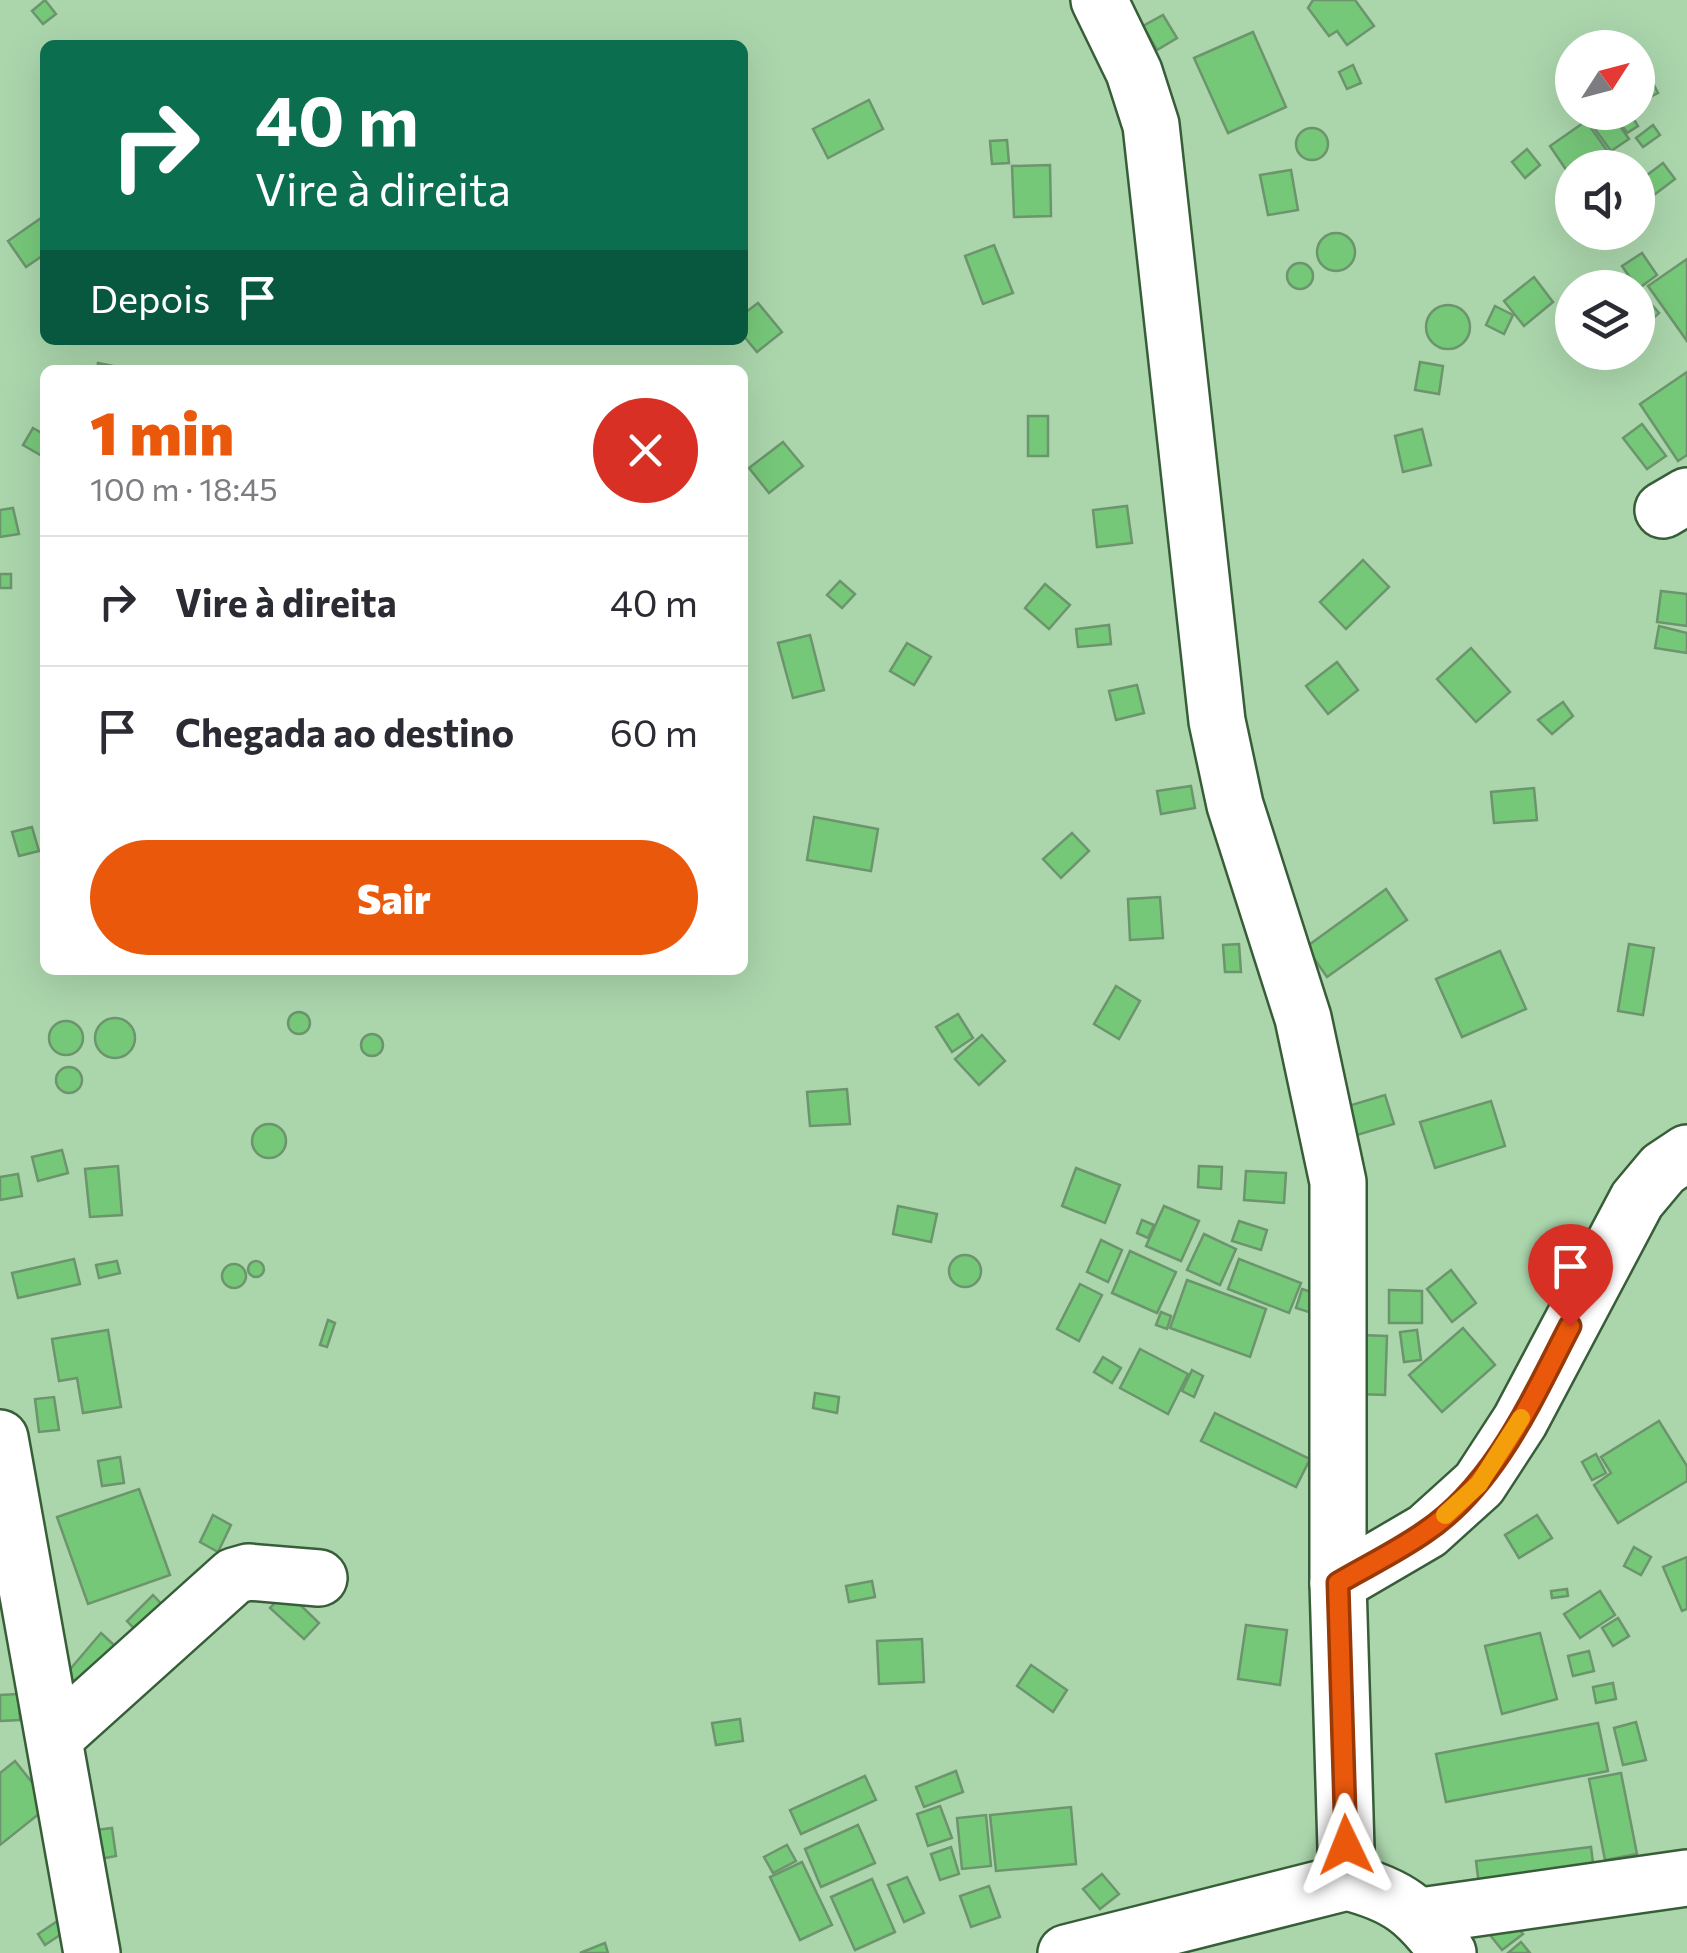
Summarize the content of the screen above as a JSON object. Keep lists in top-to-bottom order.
{
  "north": "top right",
  "page": {
    "turn": ["40 m", "Vire à direita"],
    "then": "Depois",
    "heading": ["1 min", "100 m · 18:45"],
    "list": [
      {
        "name": "Vire à direita",
        "value": "40 m"
      },
      {
        "name": "Chegada ao destino",
        "value": "60 m"
      }
    ],
    "buttons": "Sair"
  }
}
